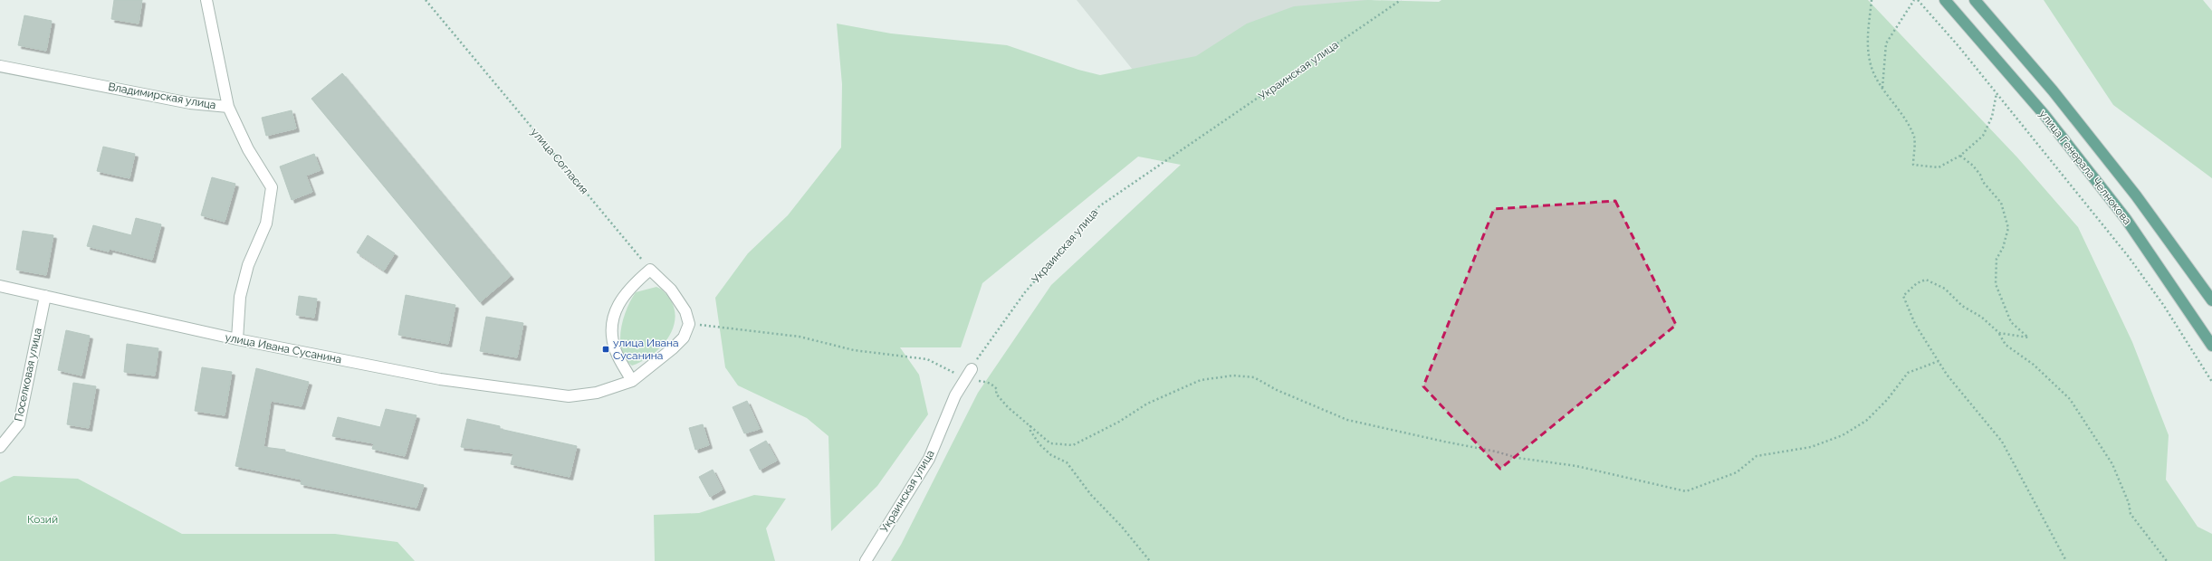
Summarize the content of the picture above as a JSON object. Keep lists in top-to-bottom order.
{
  "streets": {
    "main road": ["улица Генерала Челнокова"],
    "street": [
      "Украинская улица",
      "Владимирская улица",
      "улица Ивана Сусанина",
      "Поселковая улица"
    ],
    "path": ["улица Согласия"]
  },
  "crossings": [
    ["Владимирская улица", "улица Ивана Сусанина"],
    ["улица Ивана Сусанина", "Поселковая улица"]
  ],
  "parks": ["Козий"],
  "places": {
    "transit": ["улица Ивана Сусанина"]
  }
}
